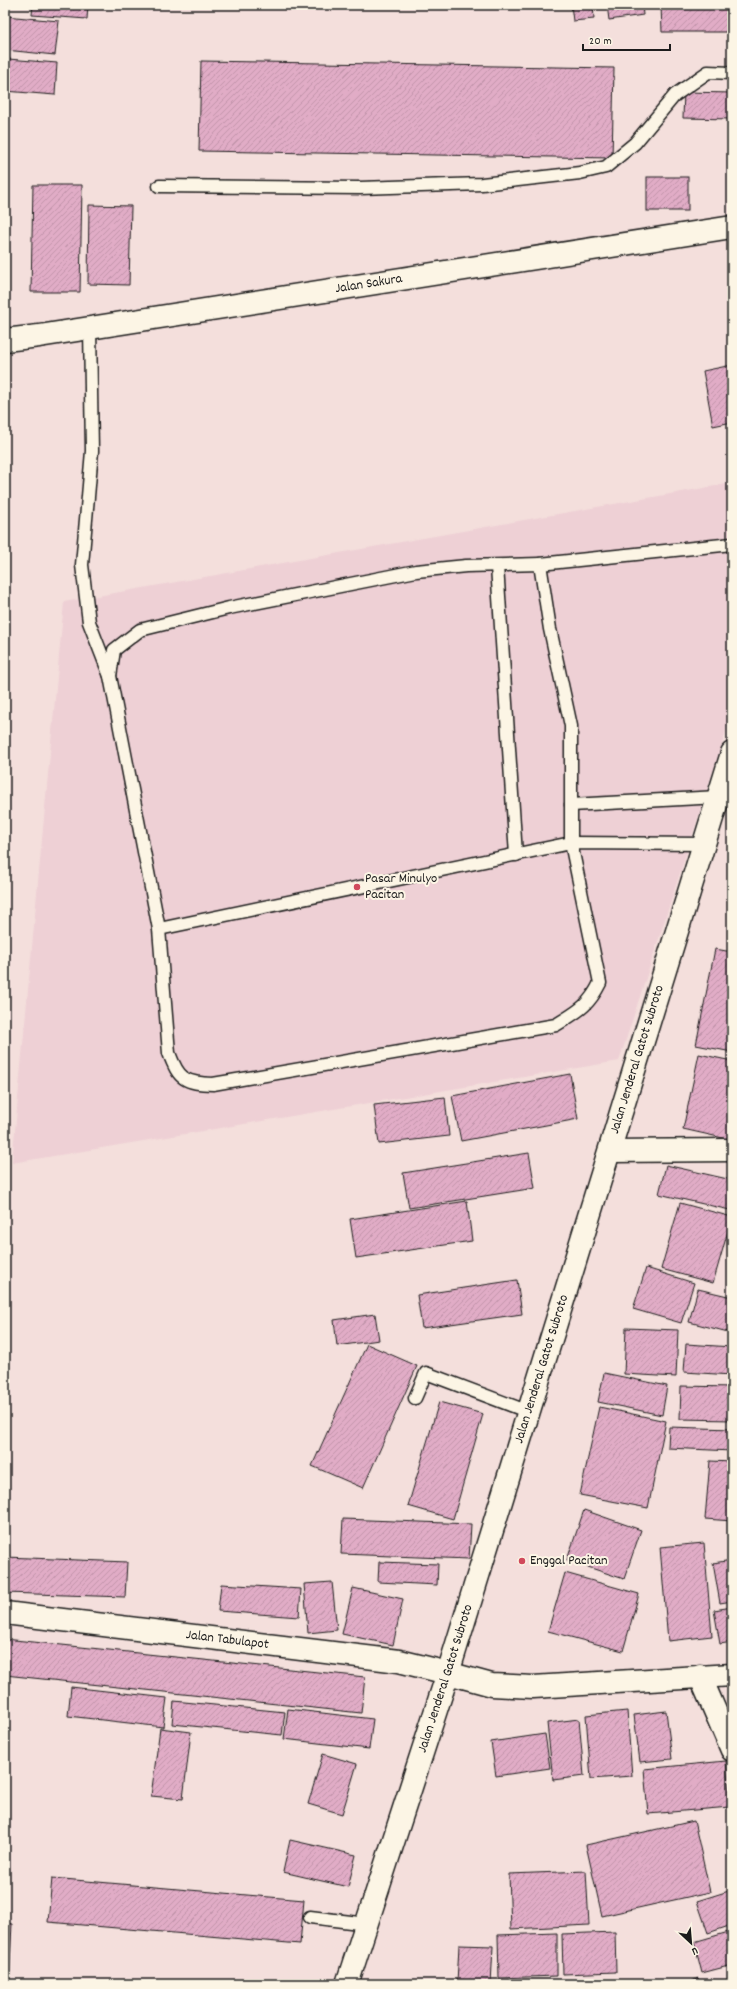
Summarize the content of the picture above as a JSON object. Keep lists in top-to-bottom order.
{
  "streets": {
    "main road": ["Jalan Sakura", "Jalan Jenderal Gatot Subroto", "Jalan Tabulapot"]
  },
  "crossings": [
    ["Jalan Jenderal Gatot Subroto", "Jalan Tabulapot"]
  ],
  "places": ["Pasar Minulyo Pacitan", "Enggal Pacitan"],
  "scale_bar": "20 m",
  "north": "bottom right"
}
